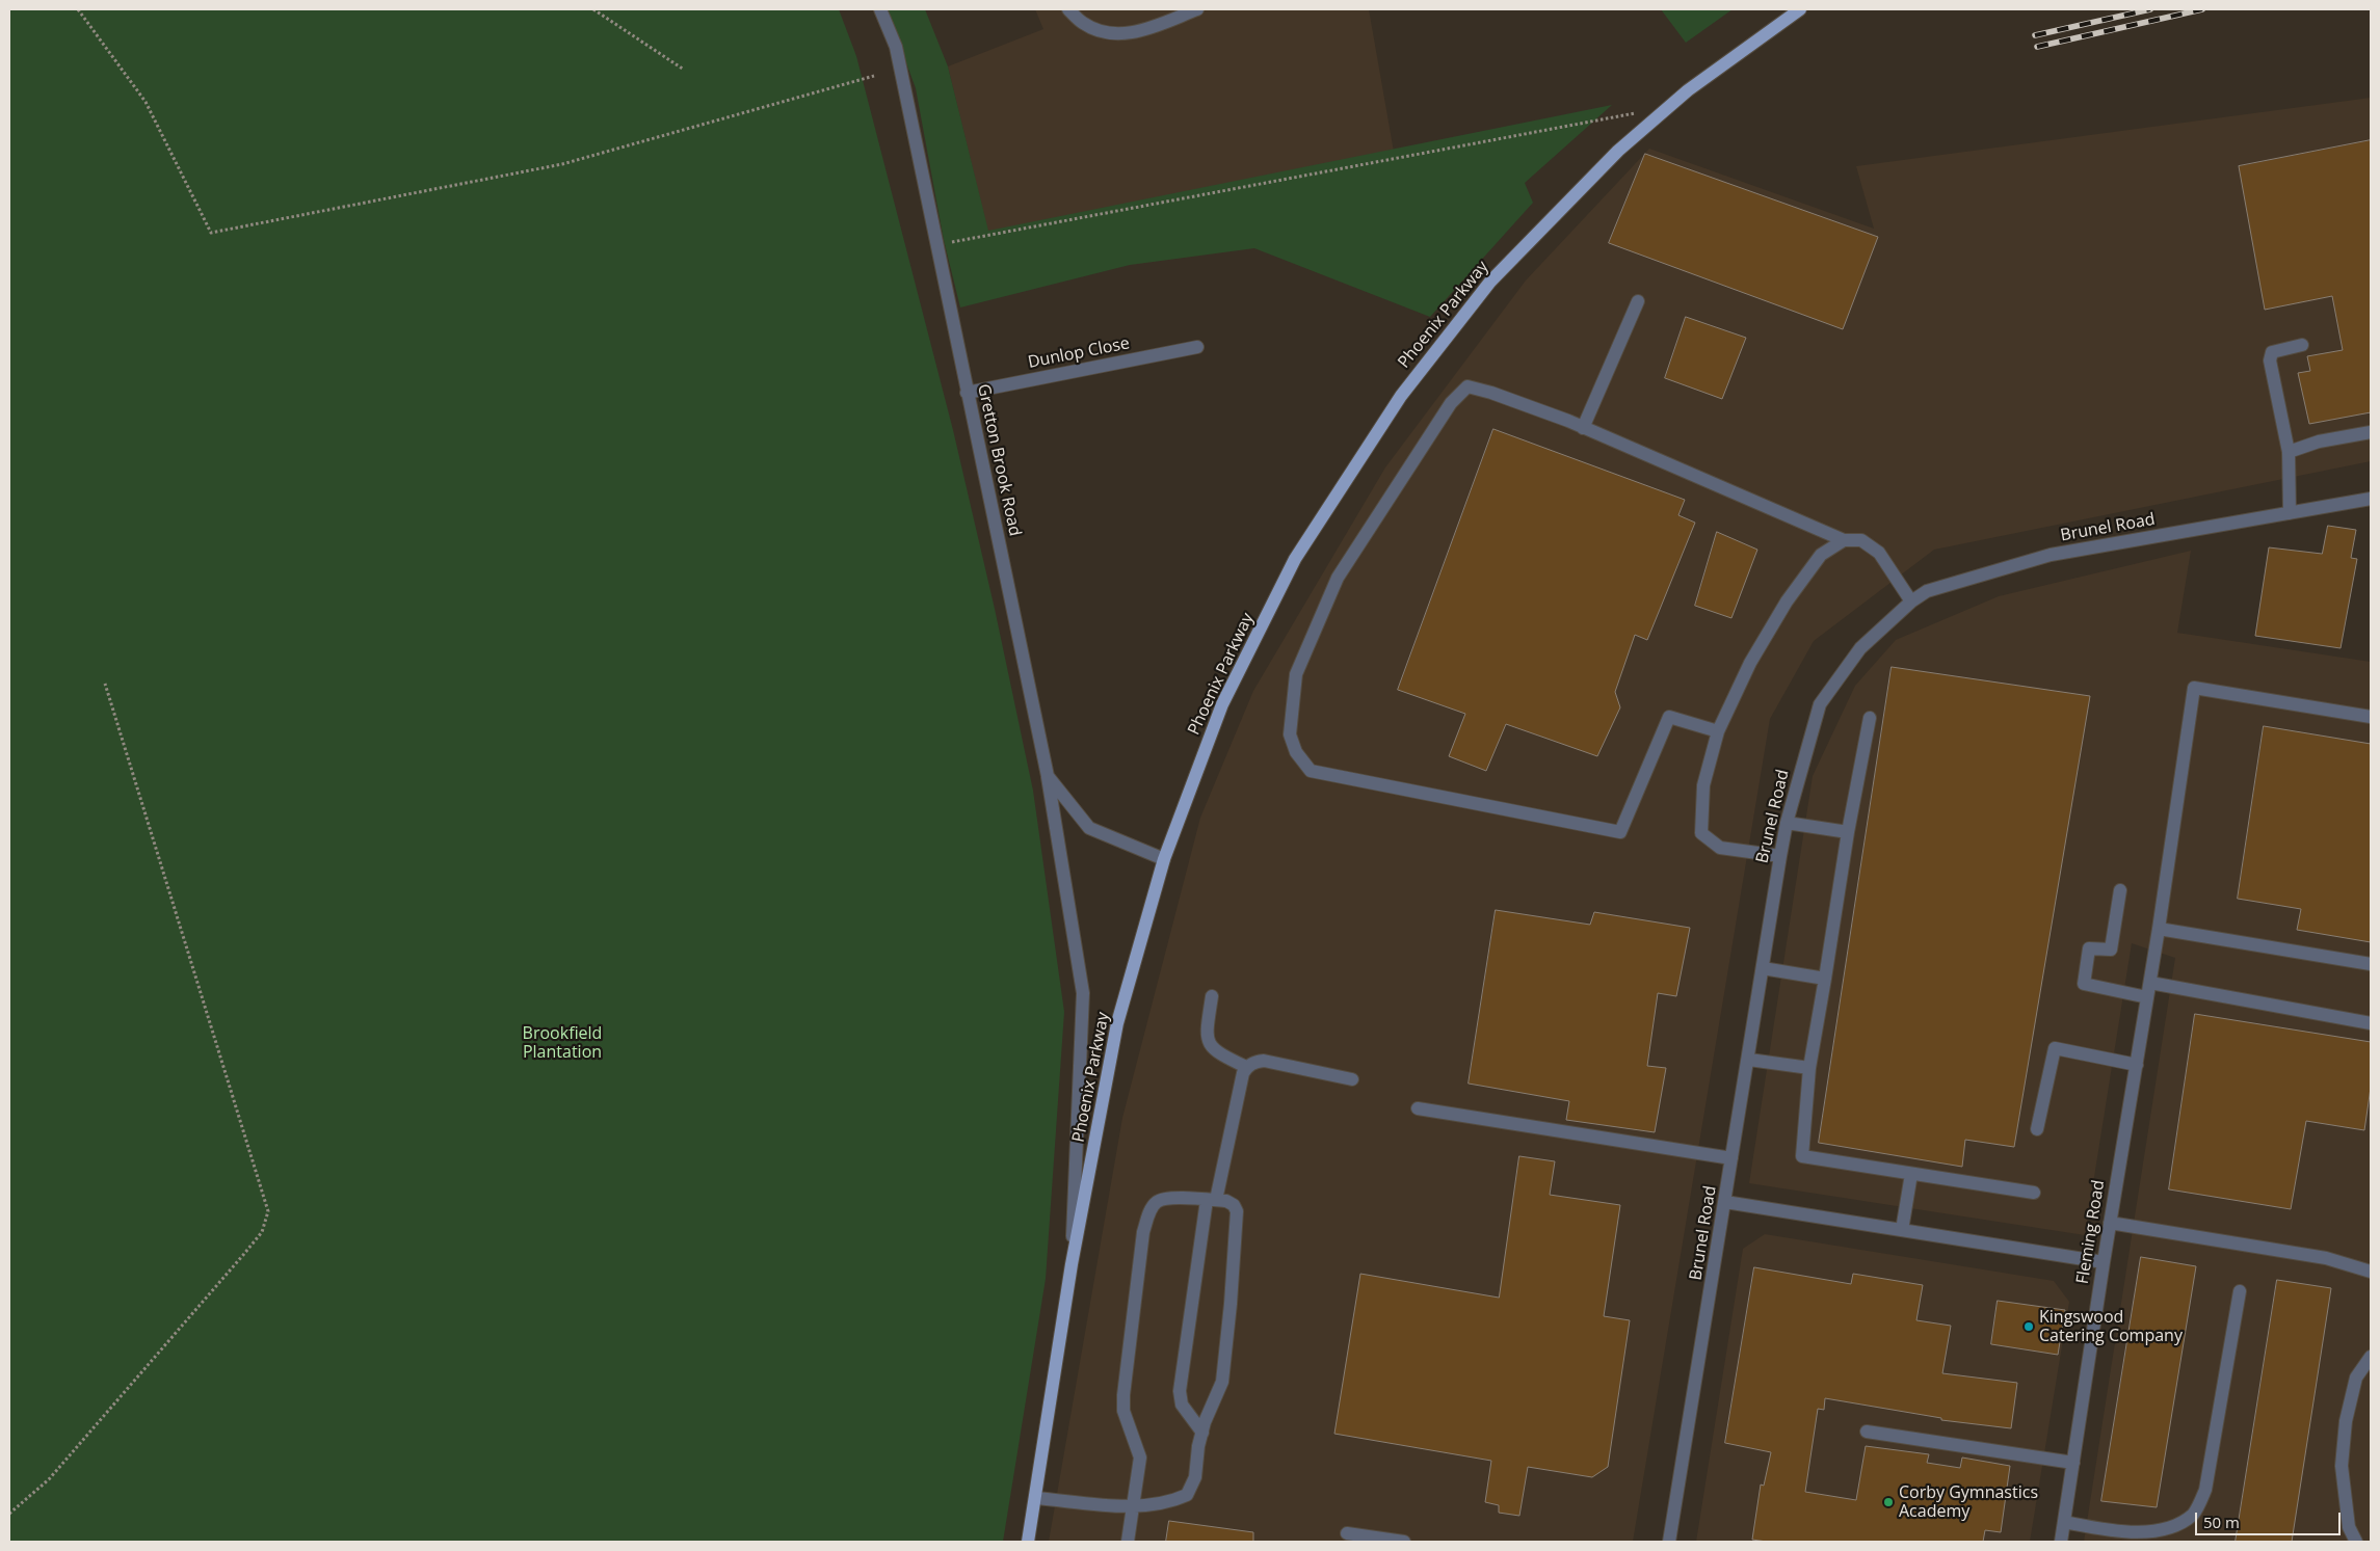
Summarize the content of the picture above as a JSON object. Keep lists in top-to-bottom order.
{
  "streets": {
    "main road": ["Phoenix Parkway"],
    "street": [
      "Dunlop Close",
      "Gretton Brook Road",
      "Brunel Road",
      "Fleming Road"
    ]
  },
  "crossings": [
    ["Phoenix Parkway", "Gretton Brook Road"],
    ["Dunlop Close", "Gretton Brook Road"]
  ],
  "parks": ["Brookfield Plantation"],
  "places": ["Kingswood Catering Company", "Corby Gymnastics Academy"],
  "scale_bar": "50 m"
}
